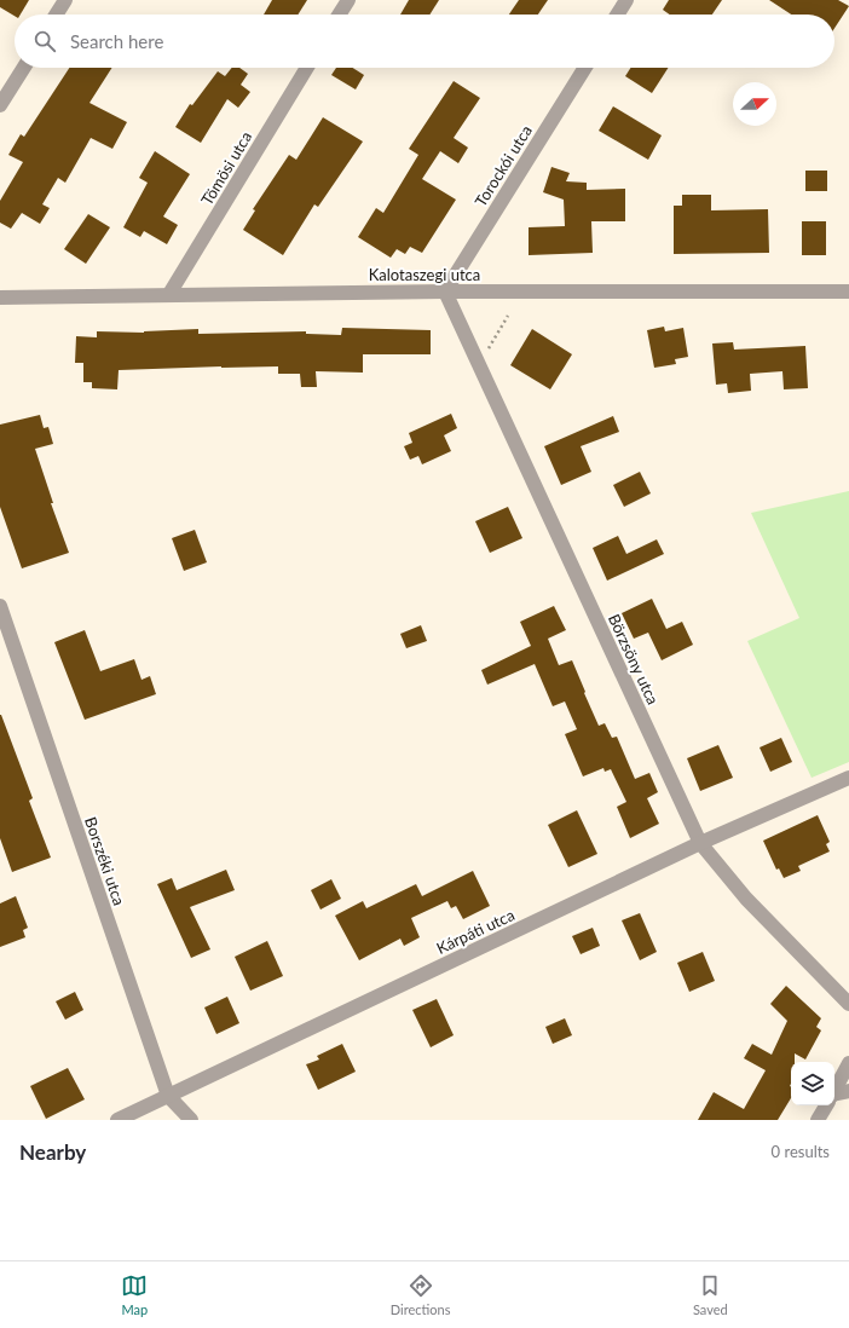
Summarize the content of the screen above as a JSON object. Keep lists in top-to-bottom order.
{
  "streets": {
    "street": [
      "Torockói utca",
      "Tömösi utca",
      "Kalotaszegi utca",
      "Börzsöny utca",
      "Borszéki utca",
      "Kárpáti utca"
    ]
  },
  "crossings": [
    ["Torockói utca", "Kalotaszegi utca"],
    ["Torockói utca", "Börzsöny utca"],
    ["Tömösi utca", "Kalotaszegi utca"],
    ["Kalotaszegi utca", "Börzsöny utca"],
    ["Börzsöny utca", "Kárpáti utca"],
    ["Borszéki utca", "Kárpáti utca"]
  ],
  "north": "right",
  "page": {
    "search": "Search here",
    "heading": ["Nearby", "0 results"],
    "nav": ["Map", "Directions", "Saved"]
  }
}
